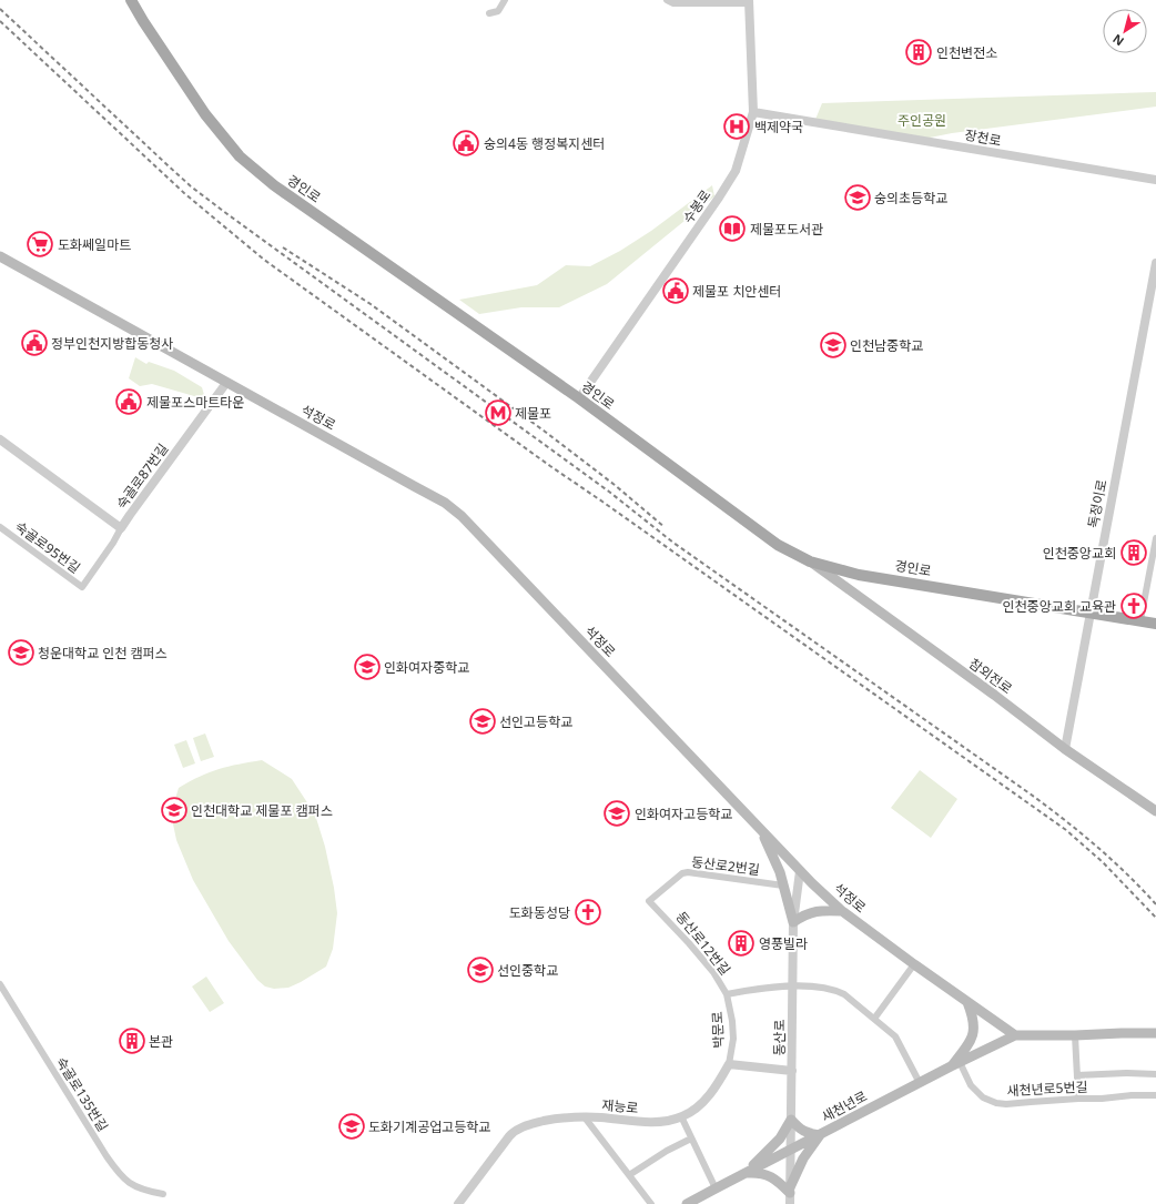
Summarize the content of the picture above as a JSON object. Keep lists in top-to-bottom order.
{
  "streets": {
    "main road": [
      "경인로",
      "석정로",
      "참외전로",
      "새천년로"
    ],
    "street": [
      "장천로",
      "수봉로",
      "숙골로87번길",
      "독정이로",
      "숙골로95번길",
      "동산로2번길",
      "동산로12번길",
      "박문로",
      "동산로",
      "새천년로5번길",
      "숙골로135번길",
      "재능로"
    ]
  },
  "crossings": [
    ["장천로", "수봉로"],
    ["경인로", "수봉로"],
    ["경인로", "독정이로"],
    ["경인로", "참외전로"],
    ["석정로", "숙골로87번길"],
    ["석정로", "동산로"],
    ["석정로", "새천년로"],
    ["숙골로87번길", "숙골로95번길"],
    ["독정이로", "참외전로"],
    ["동산로2번길", "동산로12번길"],
    ["동산로12번길", "박문로"],
    ["동산로12번길", "동산로"],
    ["동산로12번길", "새천년로"],
    ["박문로", "재능로"],
    ["동산로", "새천년로"],
    ["새천년로5번길", "새천년로"]
  ],
  "parks": ["주인공원"],
  "places": {
    "building": [
      "인천변전소",
      "인천중앙교회",
      "영풍빌라",
      "본관"
    ],
    "hospital": ["백제약국"],
    "public building": [
      "숭의4동 행정복지센터",
      "제물포 치안센터",
      "정부인천지방합동청사",
      "제물포스마트타운"
    ],
    "school or university": [
      "숭의초등학교",
      "인천남중학교",
      "청운대학교 인천 캠퍼스",
      "인화여자중학교",
      "선인고등학교",
      "인천대학교 제물포 캠퍼스",
      "인화여자고등학교",
      "선인중학교",
      "도화기계공업고등학교"
    ],
    "library": ["제물포도서관"],
    "supermarket": ["도화쎄일마트"],
    "metro station": ["제물포"],
    "church": ["인천중앙교회 교육관", "도화동성당"]
  },
  "north": "bottom left"
}
